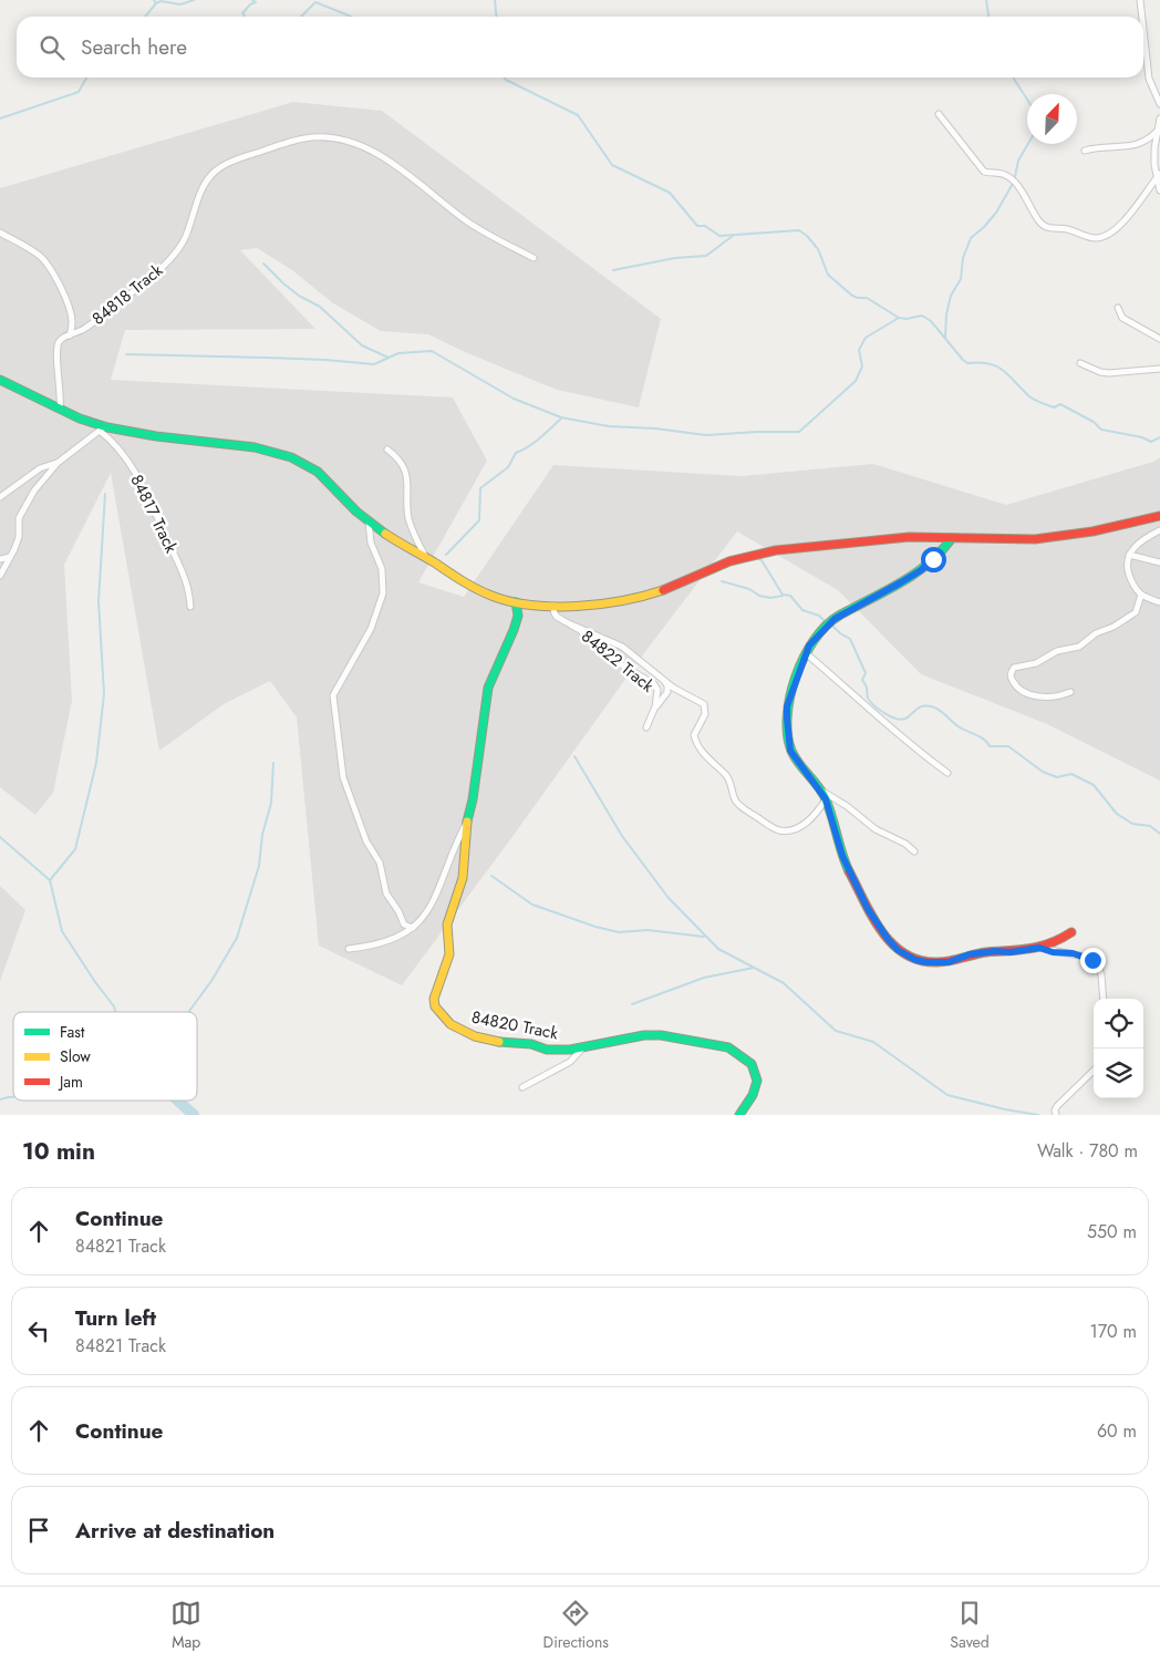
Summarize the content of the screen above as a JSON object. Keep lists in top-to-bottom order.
{
  "streets": {
    "street": [
      "84818 Track",
      "84817 Track",
      "84822 Track",
      "84820 Track"
    ]
  },
  "legend": ["Fast", "Slow", "Jam"],
  "north": "top right",
  "page": {
    "search": "Search here",
    "heading": ["10 min", "Walk · 780 m"],
    "list": [
      ["Continue", "84821 Track", "550 m"],
      ["Turn left", "84821 Track", "170 m"],
      ["Continue", "60 m"],
      "Arrive at destination"
    ],
    "nav": ["Map", "Directions", "Saved"]
  }
}
